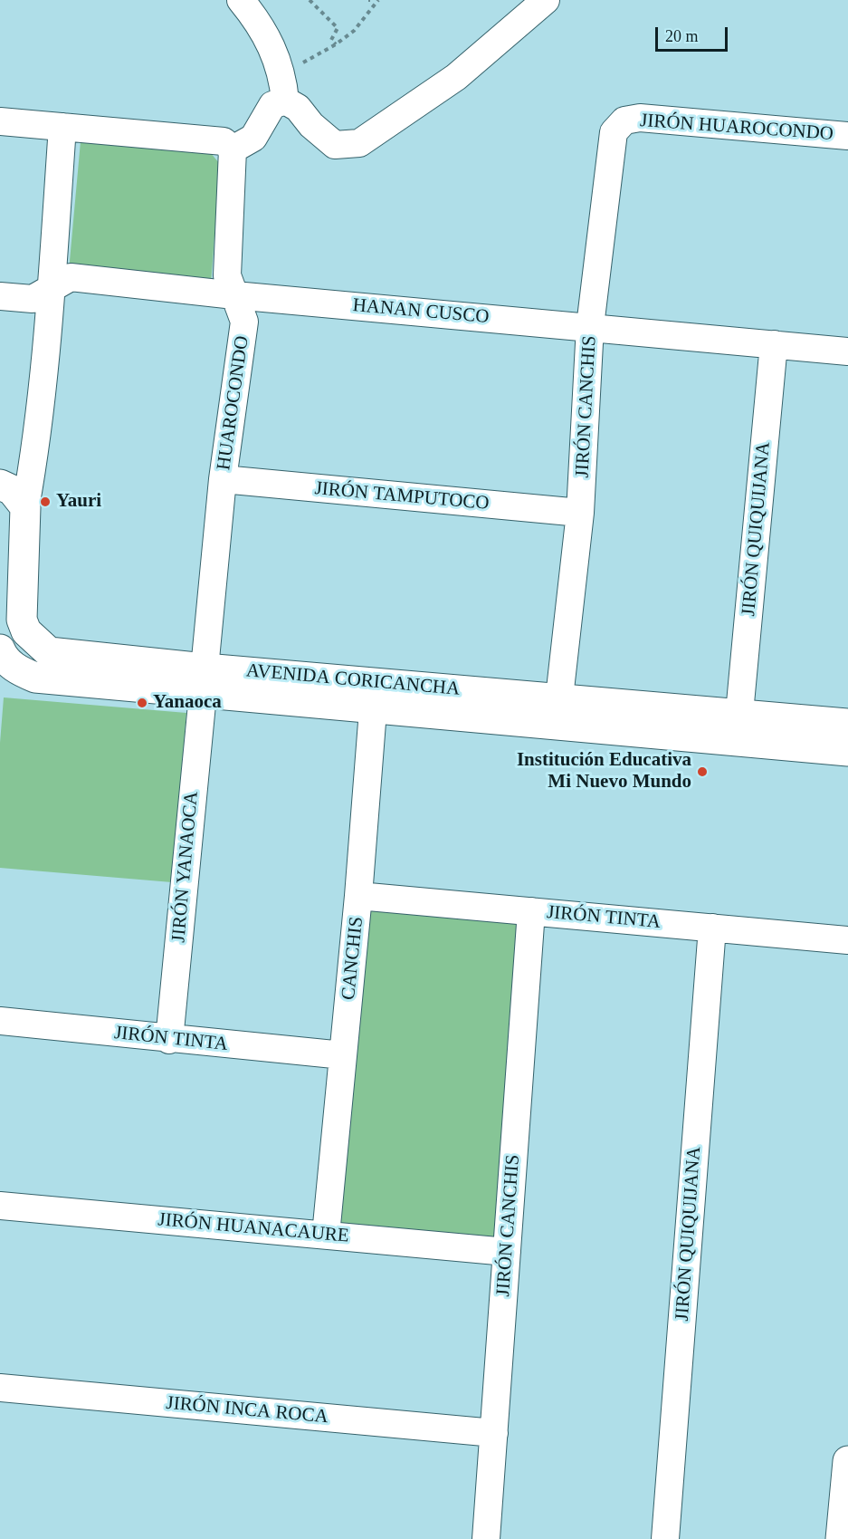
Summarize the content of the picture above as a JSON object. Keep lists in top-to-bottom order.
{
  "streets": {
    "street": [
      "JIRÓN HUAROCONDO",
      "HANAN CUSCO",
      "HUAROCONDO",
      "JIRÓN CANCHIS",
      "JIRÓN TAMPUTOCO",
      "JIRÓN QUIQUIJANA",
      "AVENIDA CORICANCHA",
      "JIRÓN YANAOCA",
      "JIRÓN TINTA",
      "CANCHIS",
      "JIRÓN HUANACAURE",
      "JIRÓN INCA ROCA"
    ]
  },
  "crossings": [
    ["JIRÓN HUAROCONDO", "JIRÓN CANCHIS"],
    ["HANAN CUSCO", "HUAROCONDO"],
    ["HANAN CUSCO", "JIRÓN CANCHIS"],
    ["HANAN CUSCO", "JIRÓN QUIQUIJANA"],
    ["HUAROCONDO", "JIRÓN TAMPUTOCO"],
    ["HUAROCONDO", "AVENIDA CORICANCHA"],
    ["HUAROCONDO", "JIRÓN YANAOCA"],
    ["JIRÓN CANCHIS", "JIRÓN TAMPUTOCO"],
    ["JIRÓN CANCHIS", "AVENIDA CORICANCHA"],
    ["JIRÓN CANCHIS", "JIRÓN TINTA"],
    ["JIRÓN CANCHIS", "JIRÓN HUANACAURE"],
    ["JIRÓN CANCHIS", "JIRÓN INCA ROCA"],
    ["JIRÓN QUIQUIJANA", "AVENIDA CORICANCHA"],
    ["JIRÓN QUIQUIJANA", "JIRÓN TINTA"],
    ["AVENIDA CORICANCHA", "JIRÓN YANAOCA"],
    ["AVENIDA CORICANCHA", "CANCHIS"],
    ["JIRÓN YANAOCA", "JIRÓN TINTA"],
    ["JIRÓN TINTA", "CANCHIS"],
    ["CANCHIS", "JIRÓN HUANACAURE"]
  ],
  "places": ["Yauri", "Yanaoca", "Institución Educativa Mi Nuevo Mundo"],
  "scale_bar": "20 m"
}
